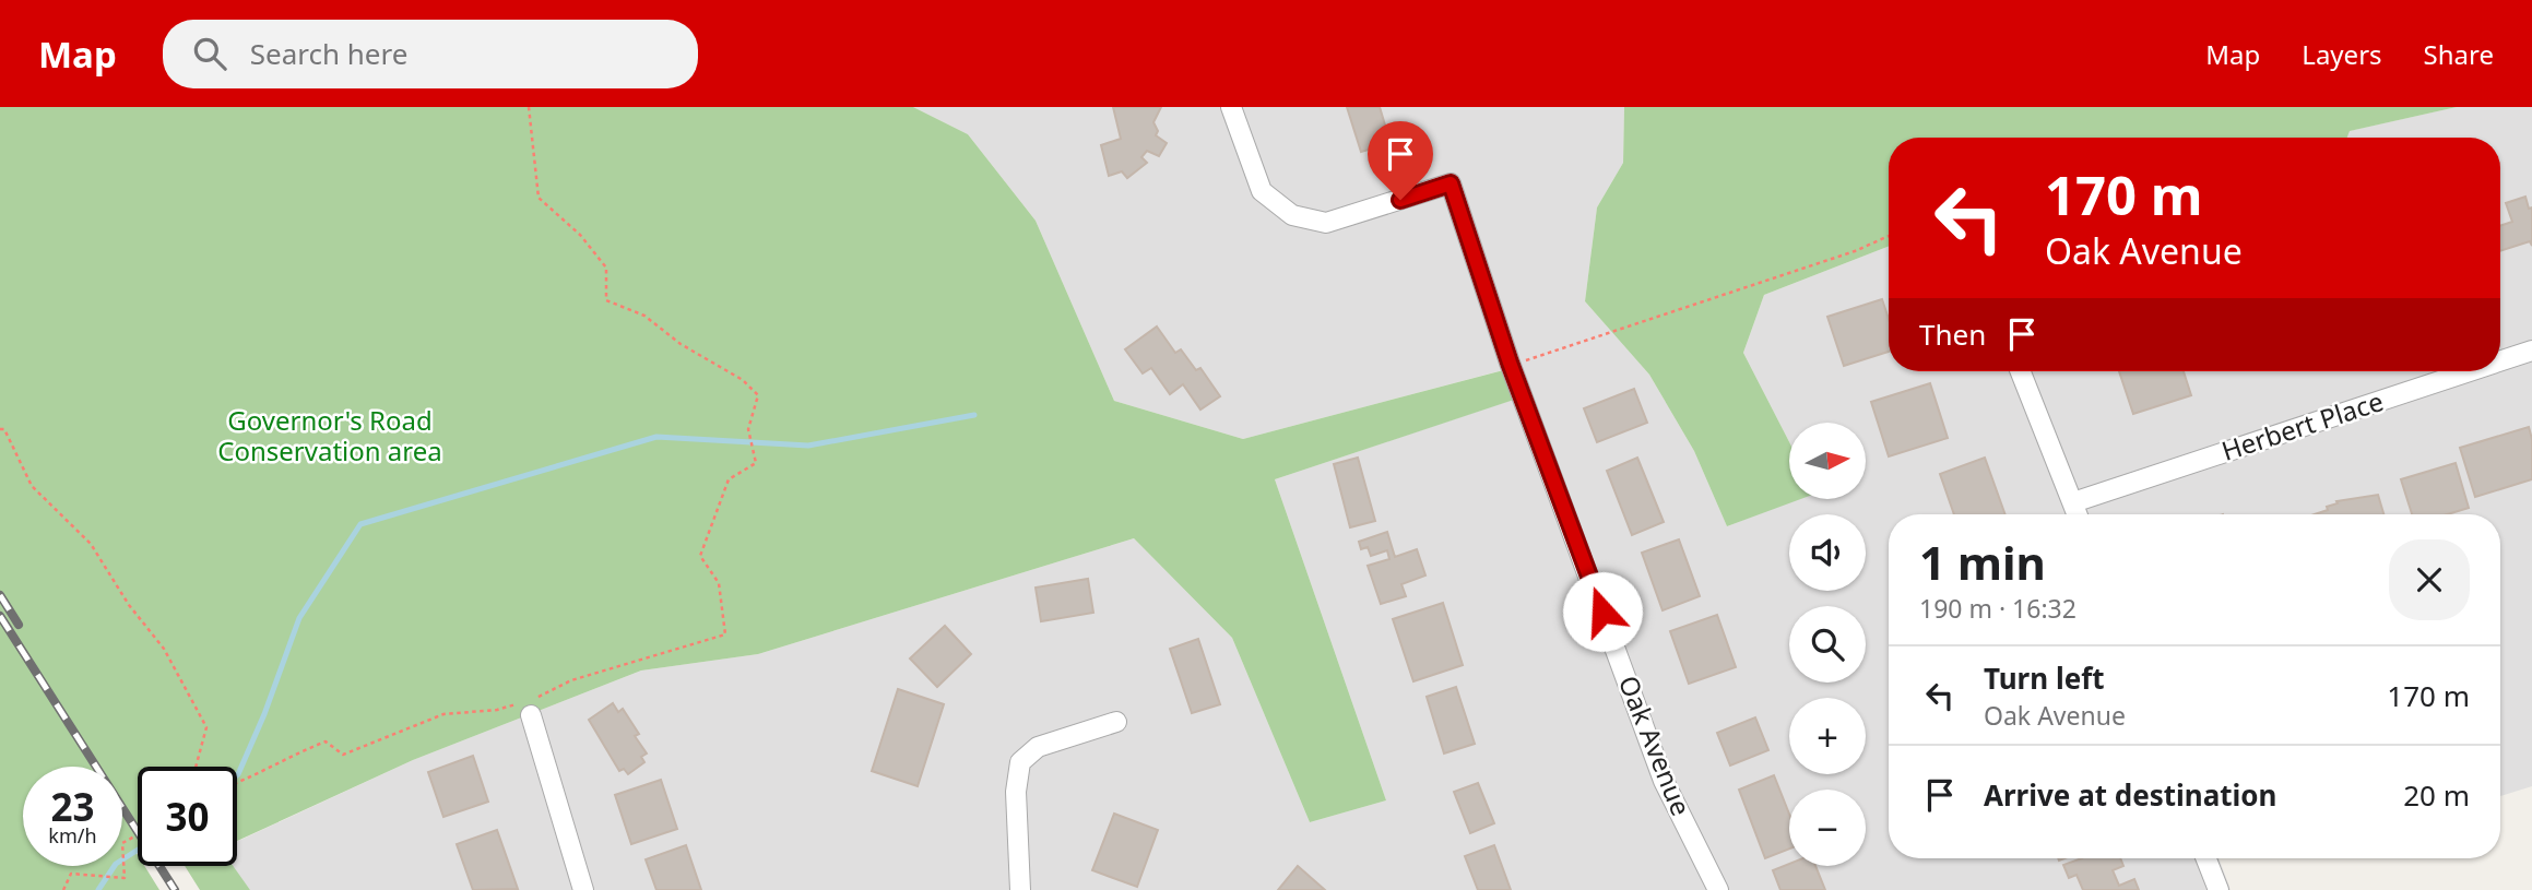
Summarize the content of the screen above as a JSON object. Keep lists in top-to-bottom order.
{
  "streets": {
    "street": ["Herbert Place", "Oak Avenue"]
  },
  "parks": ["Governor's Road Conservation area"],
  "north": "right",
  "page": {
    "header": "Map",
    "search": "Search here",
    "nav": ["Map", "Layers", "Share"],
    "turn": ["170 m", "Oak Avenue"],
    "then": "Then",
    "map_buttons": ["+", "−"],
    "heading": ["1 min", "190 m · 16:32"],
    "list": [
      {
        "name": "Turn left",
        "note": "Oak Avenue",
        "value": "170 m"
      },
      {
        "name": "Arrive at destination",
        "value": "20 m"
      }
    ],
    "speed": "23 km/h",
    "limit": "30"
  }
}
